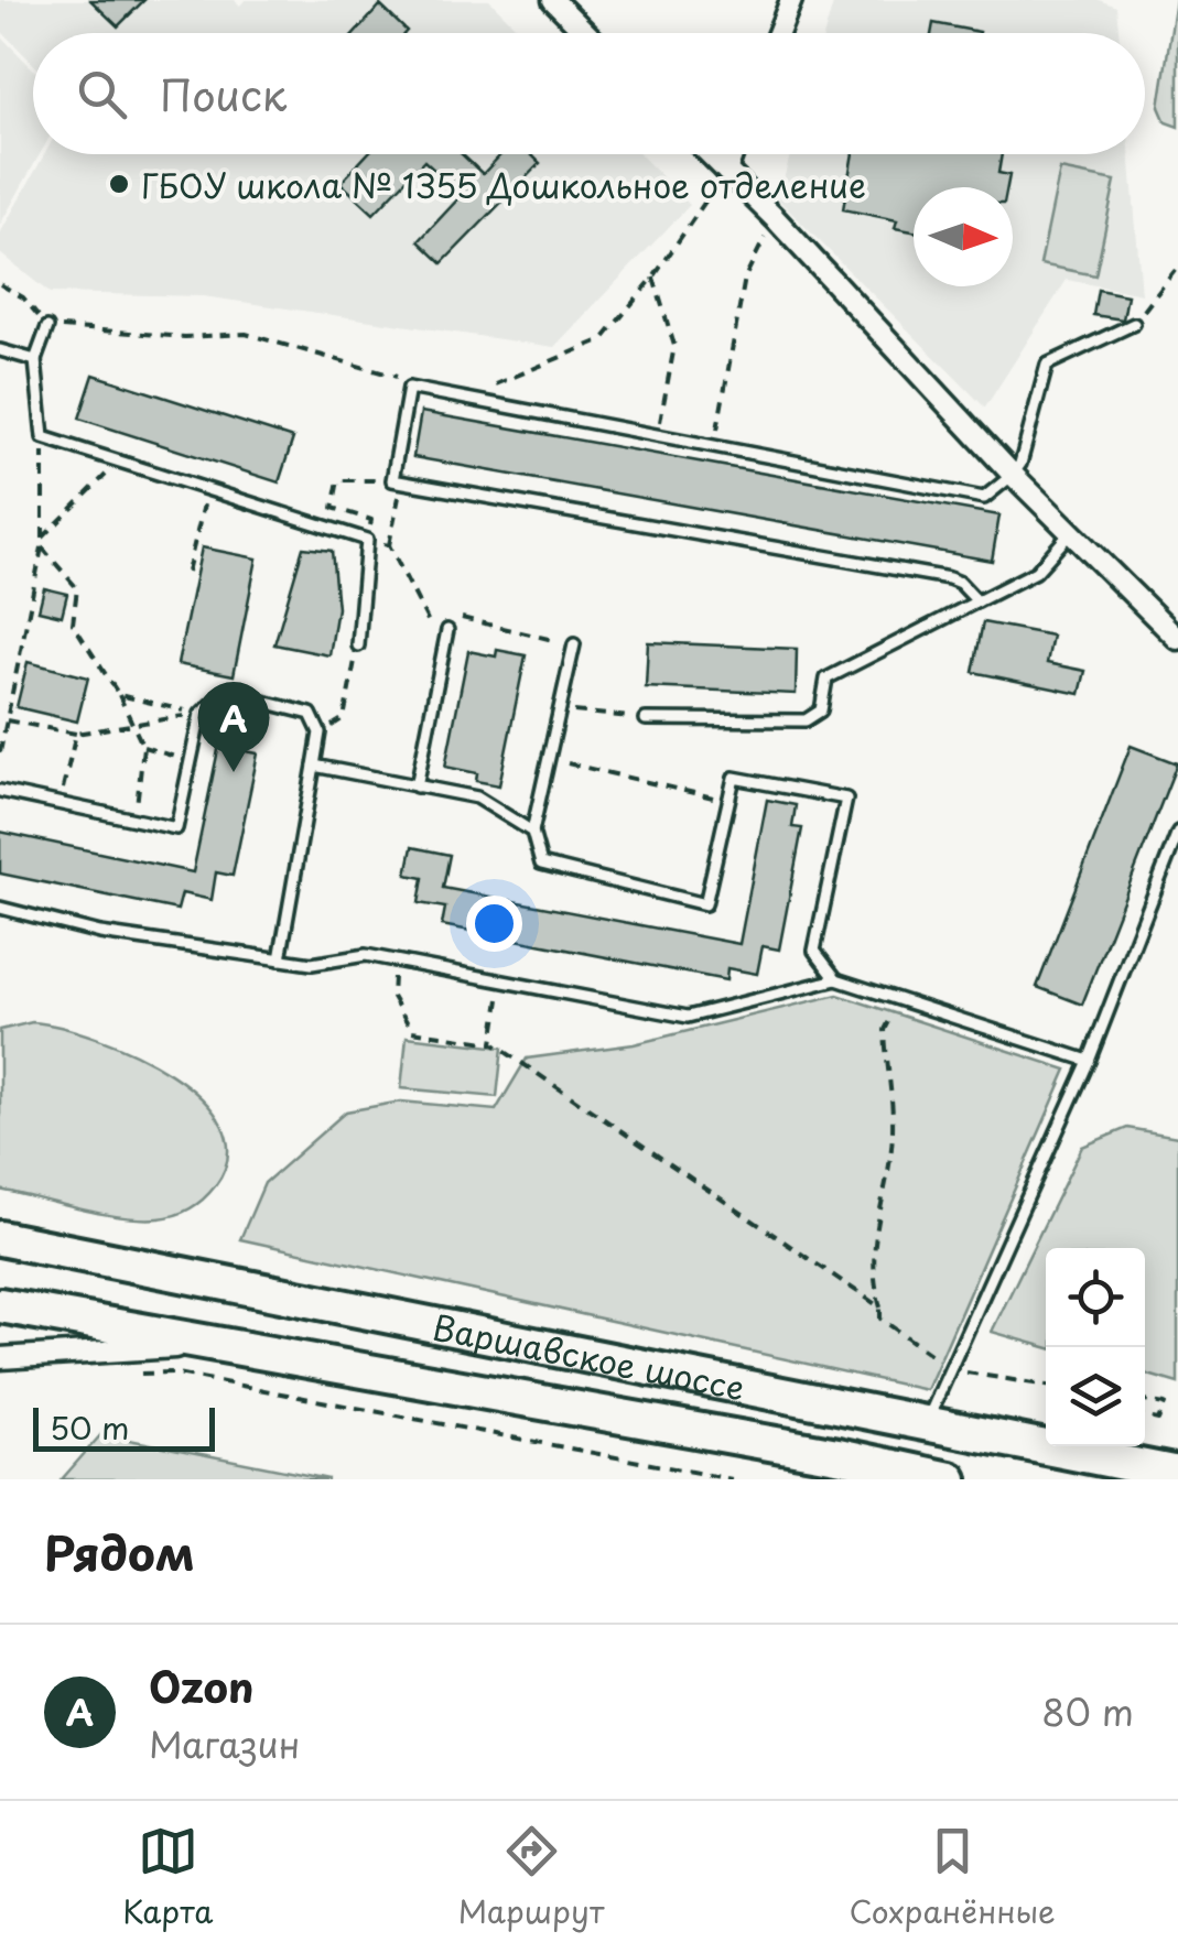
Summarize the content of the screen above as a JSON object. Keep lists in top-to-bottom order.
{
  "streets": {
    "main road": ["Варшавское шоссе"]
  },
  "places": ["ГБОУ школа № 1355 Дошкольное отделение"],
  "scale_bar": "50 m",
  "north": "right",
  "page": {
    "search": "Поиск",
    "pins": "A",
    "scale": "50 m",
    "heading": "Рядом",
    "list": [
      {
        "mark": "A",
        "name": "Ozon",
        "note": "Магазин",
        "value": "80 m"
      }
    ],
    "nav": ["Карта", "Маршрут", "Сохранённые"]
  }
}
